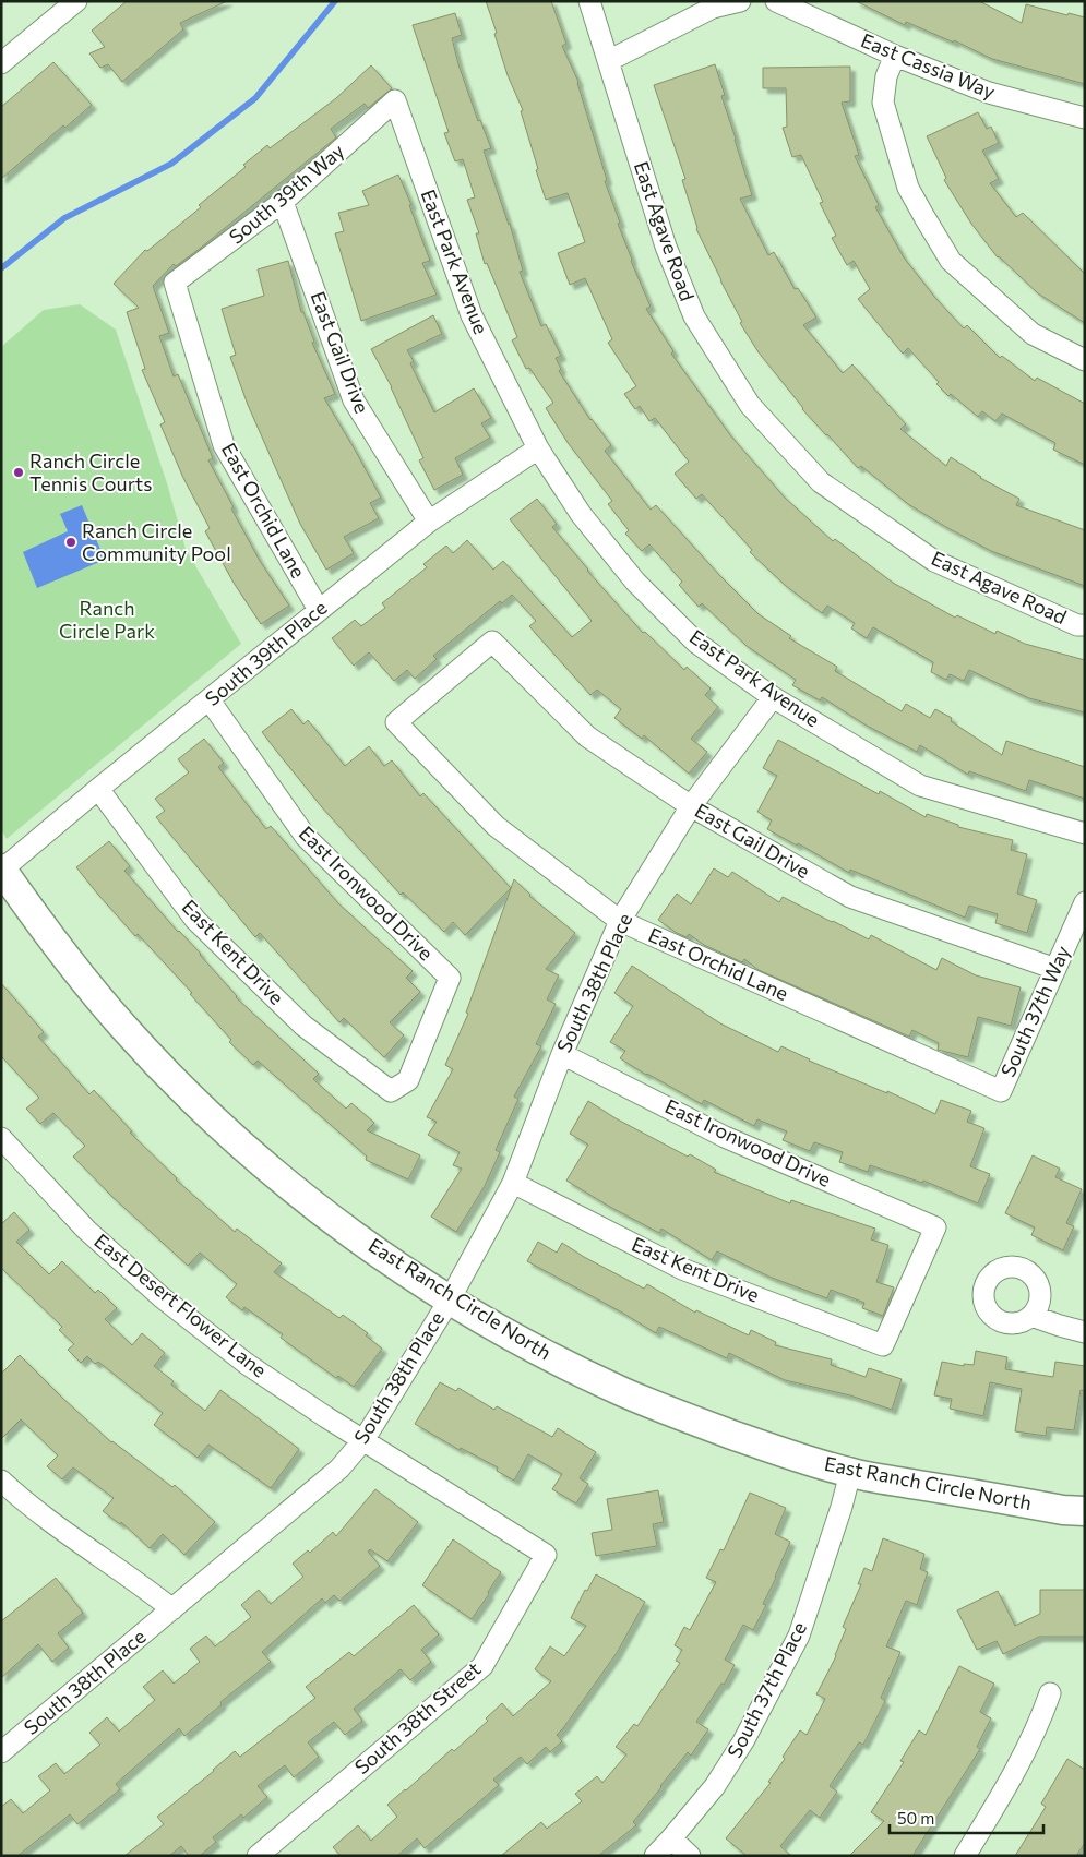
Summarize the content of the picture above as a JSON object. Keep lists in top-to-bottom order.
{
  "streets": {
    "street": [
      "East Cassia Way",
      "South 39th Way",
      "East Agave Road",
      "East Park Avenue",
      "East Gail Drive",
      "East Orchid Lane",
      "South 39th Place",
      "East Ironwood Drive",
      "East Kent Drive",
      "South 38th Place",
      "South 37th Way",
      "East Ranch Circle North",
      "East Desert Flower Lane",
      "South 37th Place",
      "South 38th Street"
    ]
  },
  "crossings": [
    ["South 39th Way", "East Park Avenue"],
    ["South 39th Way", "East Gail Drive"],
    ["South 39th Way", "East Orchid Lane"],
    ["East Park Avenue", "South 39th Place"],
    ["East Park Avenue", "South 38th Place"],
    ["East Gail Drive", "East Orchid Lane"],
    ["East Gail Drive", "South 39th Place"],
    ["East Gail Drive", "South 38th Place"],
    ["East Gail Drive", "South 37th Way"],
    ["East Orchid Lane", "South 39th Place"],
    ["East Orchid Lane", "South 38th Place"],
    ["East Orchid Lane", "South 37th Way"],
    ["South 39th Place", "East Ironwood Drive"],
    ["South 39th Place", "East Kent Drive"],
    ["South 39th Place", "East Ranch Circle North"],
    ["East Ironwood Drive", "East Kent Drive"],
    ["East Ironwood Drive", "South 38th Place"],
    ["East Kent Drive", "South 38th Place"],
    ["South 38th Place", "East Ranch Circle North"],
    ["South 38th Place", "East Desert Flower Lane"],
    ["East Ranch Circle North", "South 37th Place"],
    ["East Desert Flower Lane", "South 38th Street"]
  ],
  "parks": ["Ranch Circle Park"],
  "places": ["Ranch Circle Tennis Courts", "Ranch Circle Community Pool"],
  "scale_bar": "50 m"
}
